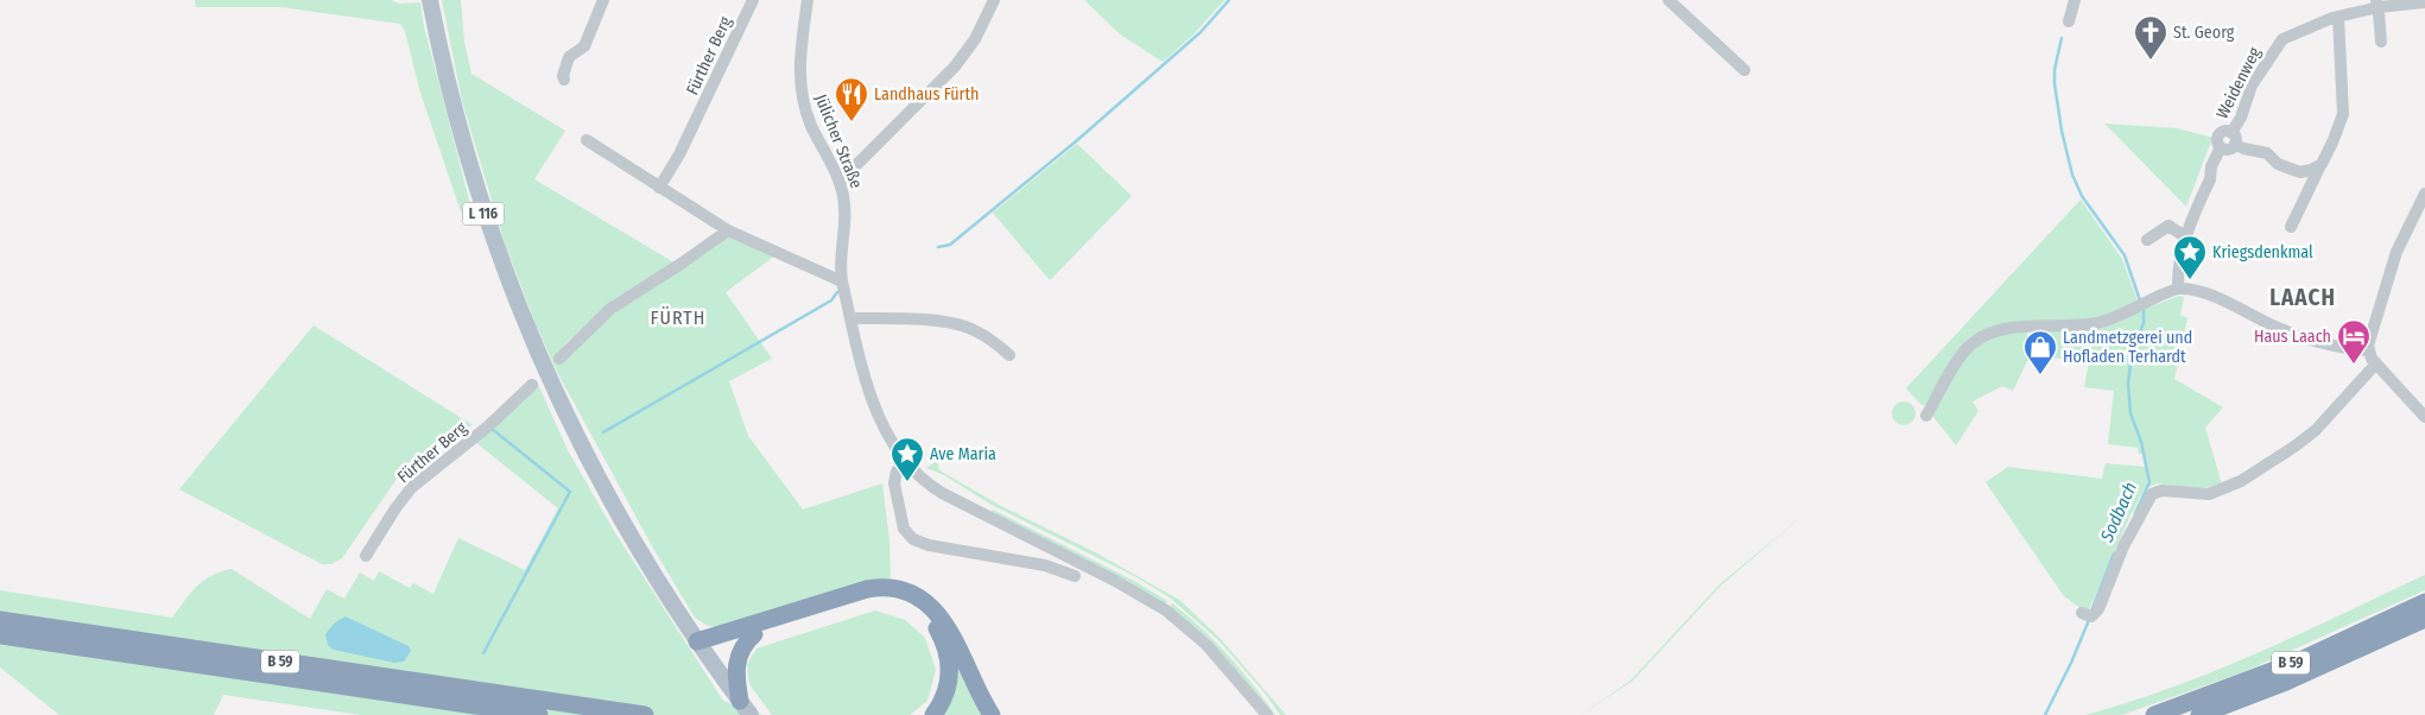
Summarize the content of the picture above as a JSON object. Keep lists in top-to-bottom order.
{
  "streets": {
    "highway": ["B 59"],
    "main road": ["L 116"],
    "street": ["Fürther Berg", "Weidenweg", "Jülicher Straße"]
  },
  "districts": ["LAACH", "FÜRTH"],
  "water": ["Sodbach"],
  "places": {
    "church": ["St. Georg"],
    "restaurant": ["Landhaus Fürth"],
    "place": ["Kriegsdenkmal", "Ave Maria"],
    "hotel": ["Haus Laach"],
    "shop": ["Landmetzgerei und Hofladen Terhardt"]
  }
}
